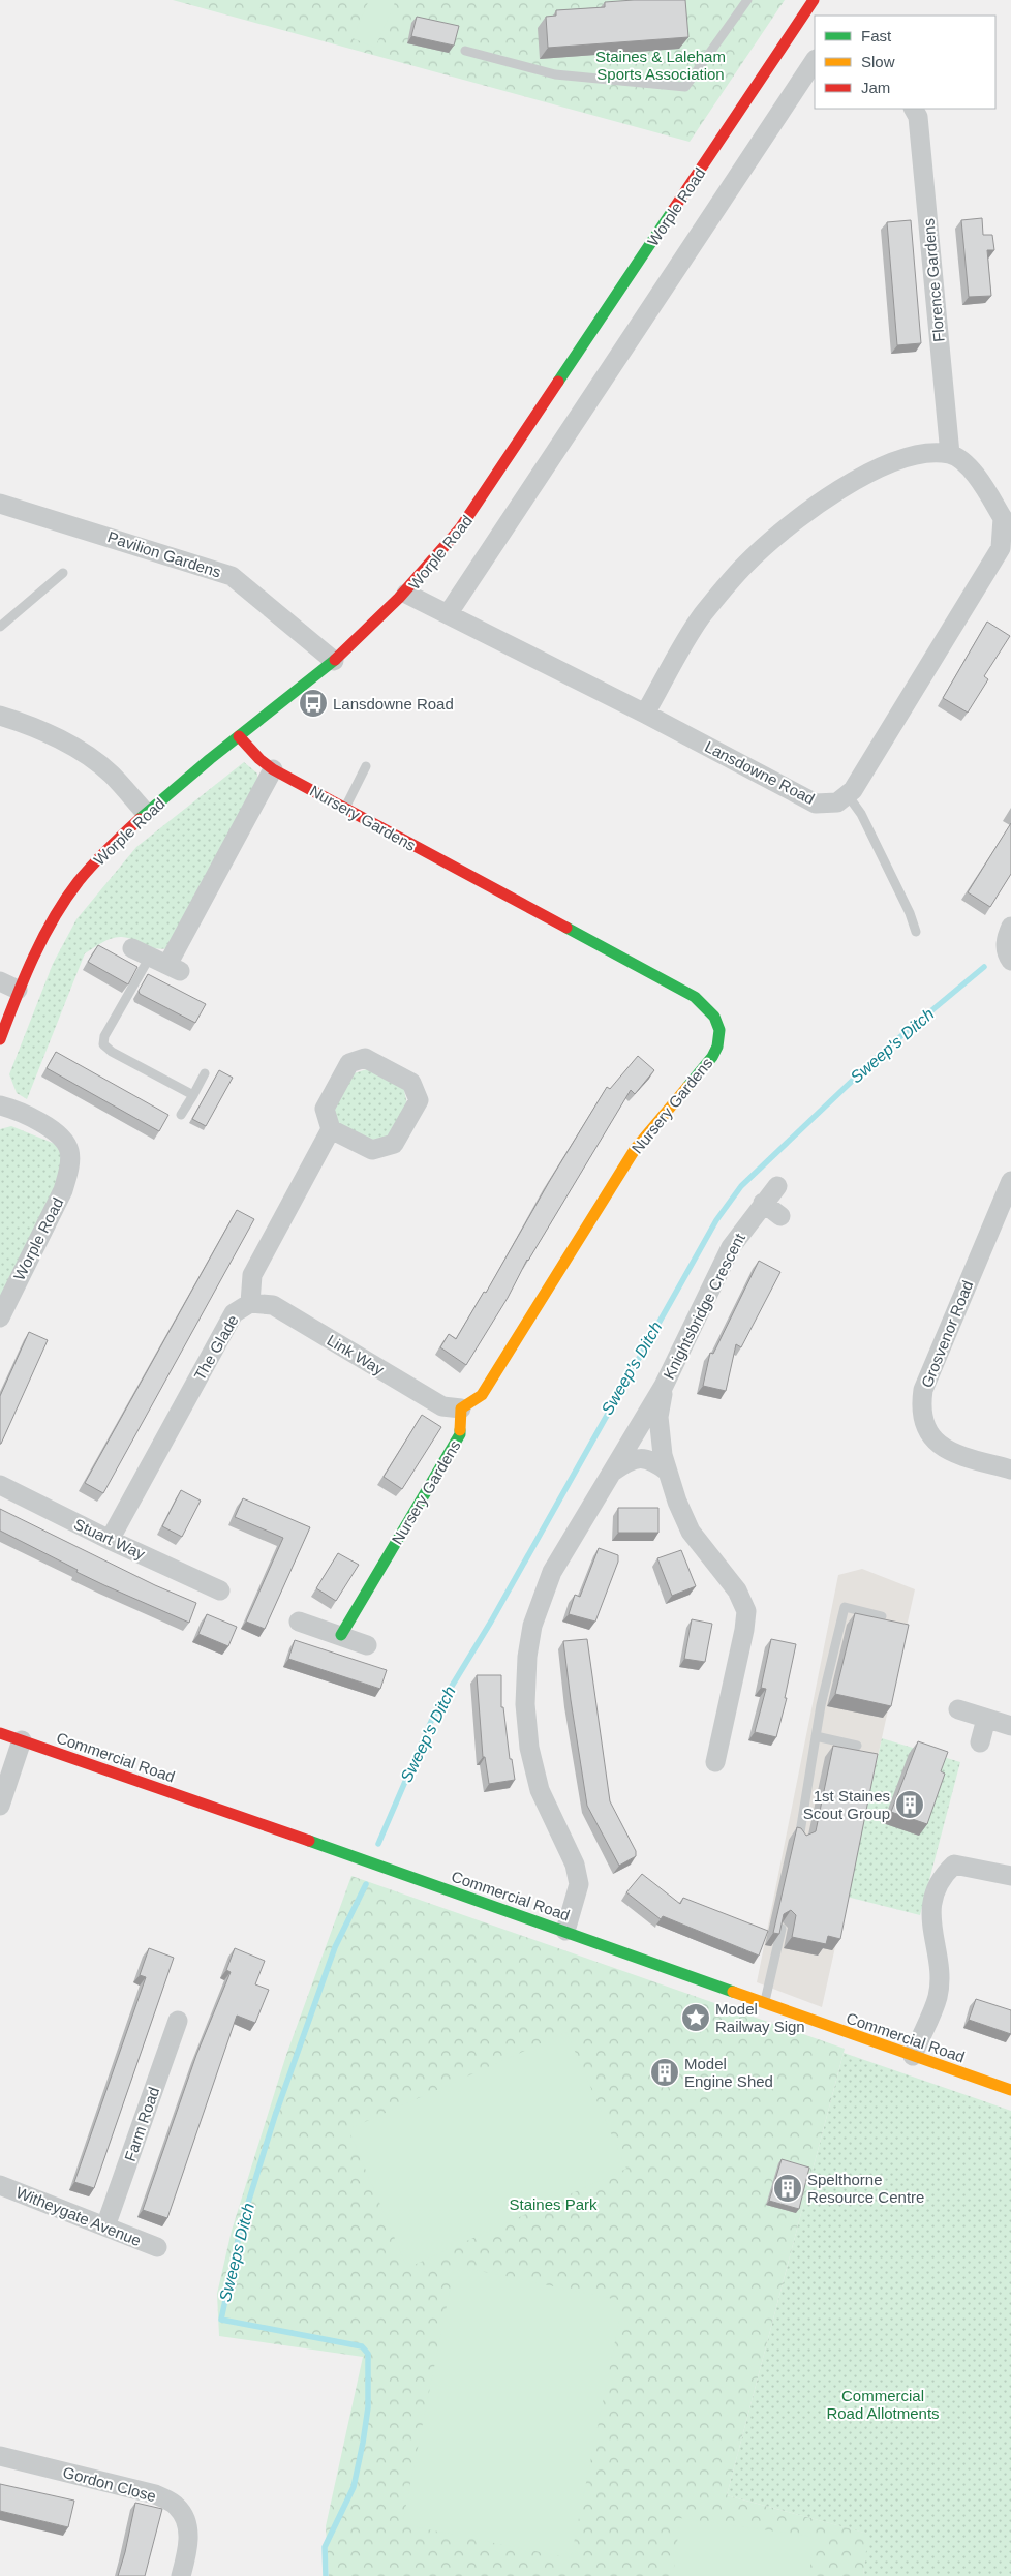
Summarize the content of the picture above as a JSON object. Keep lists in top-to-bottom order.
{
  "streets": {
    "street": [
      "Worple Road",
      "Florence Gardens",
      "Pavilion Gardens",
      "Lansdowne Road",
      "Nursery Gardens",
      "Knightsbridge Crescent",
      "Grosvenor Road",
      "The Glade",
      "Link Way",
      "Stuart Way",
      "Commercial Road",
      "Farm Road",
      "Witheygate Avenue",
      "Gordon Close"
    ]
  },
  "crossings": [
    ["Worple Road", "Pavilion Gardens"],
    ["Worple Road", "Lansdowne Road"],
    ["Worple Road", "Nursery Gardens"],
    ["Nursery Gardens", "Link Way"],
    ["Knightsbridge Crescent", "Commercial Road"],
    ["The Glade", "Link Way"],
    ["The Glade", "Stuart Way"],
    ["Farm Road", "Witheygate Avenue"]
  ],
  "water": ["Sweep's Ditch", "Sweeps Ditch"],
  "parks": ["Staines & Laleham Sports Association", "Staines Park", "Commercial Road Allotments"],
  "places": {
    "bus stop": ["Lansdowne Road"],
    "building": ["1st Staines Scout Group", "Model Engine Shed", "Spelthorne Resource Centre"],
    "place": ["Model Railway Sign"]
  },
  "legend": ["Fast", "Slow", "Jam"]
}
